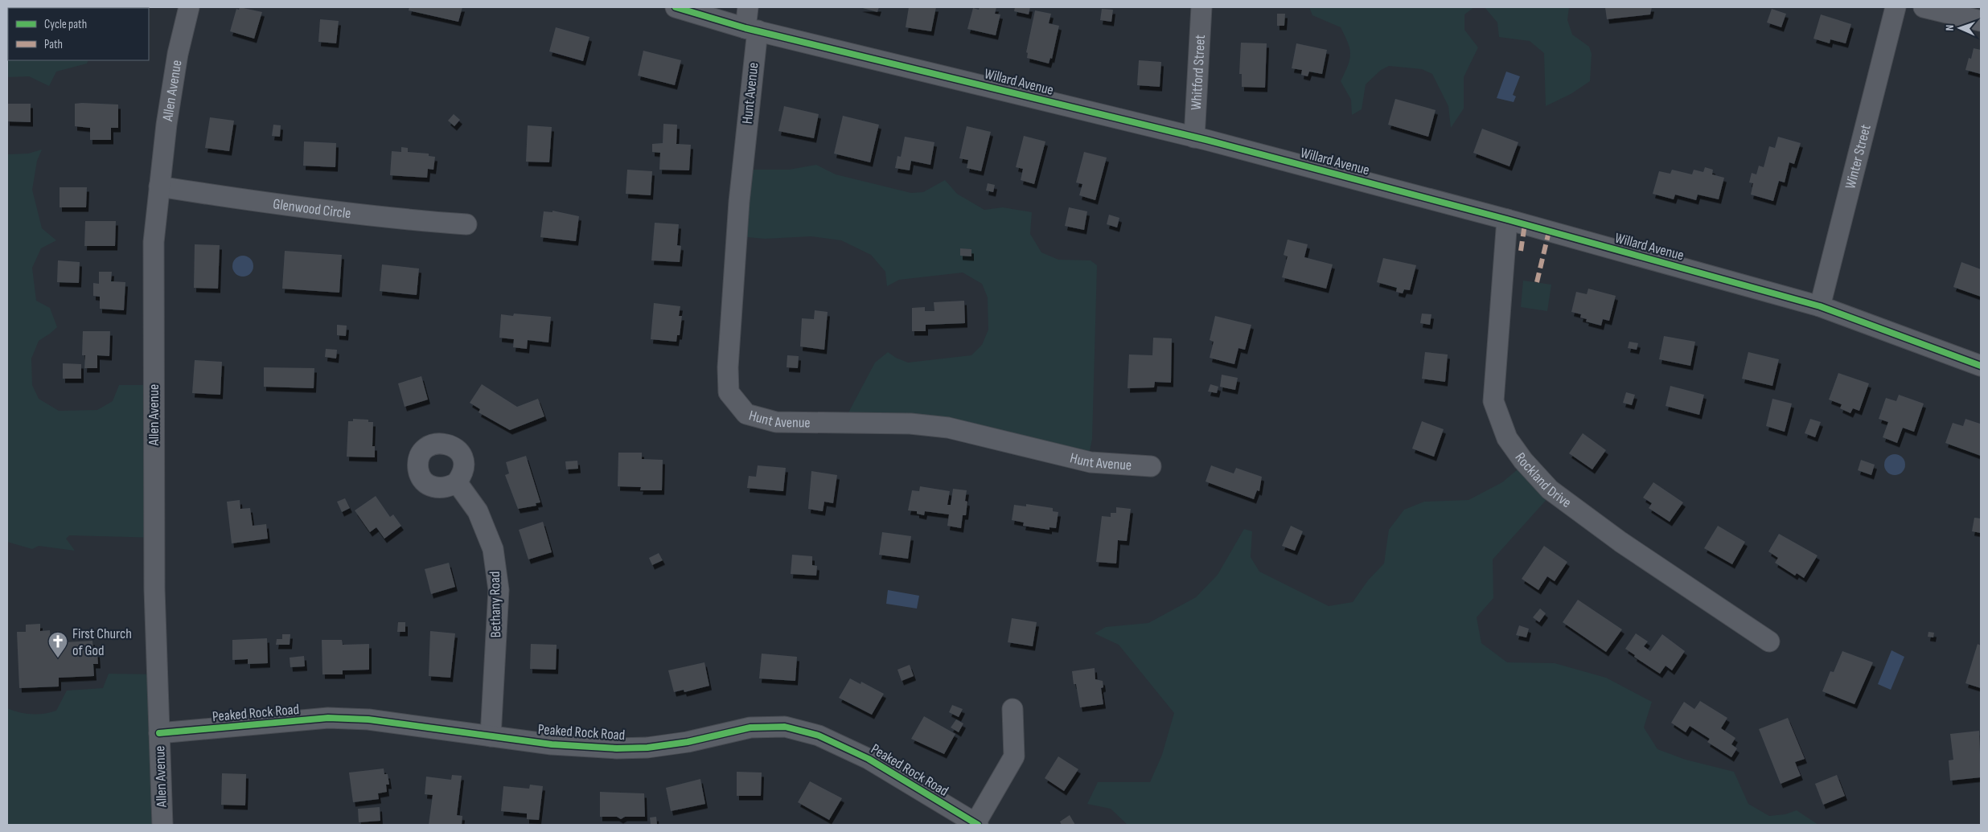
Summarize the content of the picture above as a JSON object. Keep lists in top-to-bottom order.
{
  "streets": {
    "street": [
      "Whitford Street",
      "Willard Avenue",
      "Allen Avenue",
      "Hunt Avenue",
      "Winter Street",
      "Glenwood Circle",
      "Rockland Drive",
      "Bethany Road",
      "Peaked Rock Road"
    ]
  },
  "crossings": [
    ["Whitford Street", "Willard Avenue"],
    ["Willard Avenue", "Hunt Avenue"],
    ["Willard Avenue", "Winter Street"],
    ["Willard Avenue", "Rockland Drive"],
    ["Allen Avenue", "Glenwood Circle"],
    ["Allen Avenue", "Peaked Rock Road"],
    ["Bethany Road", "Peaked Rock Road"]
  ],
  "places": {
    "church": ["First Church of God"]
  },
  "legend": ["Cycle path", "Path"],
  "north": "left"
}
